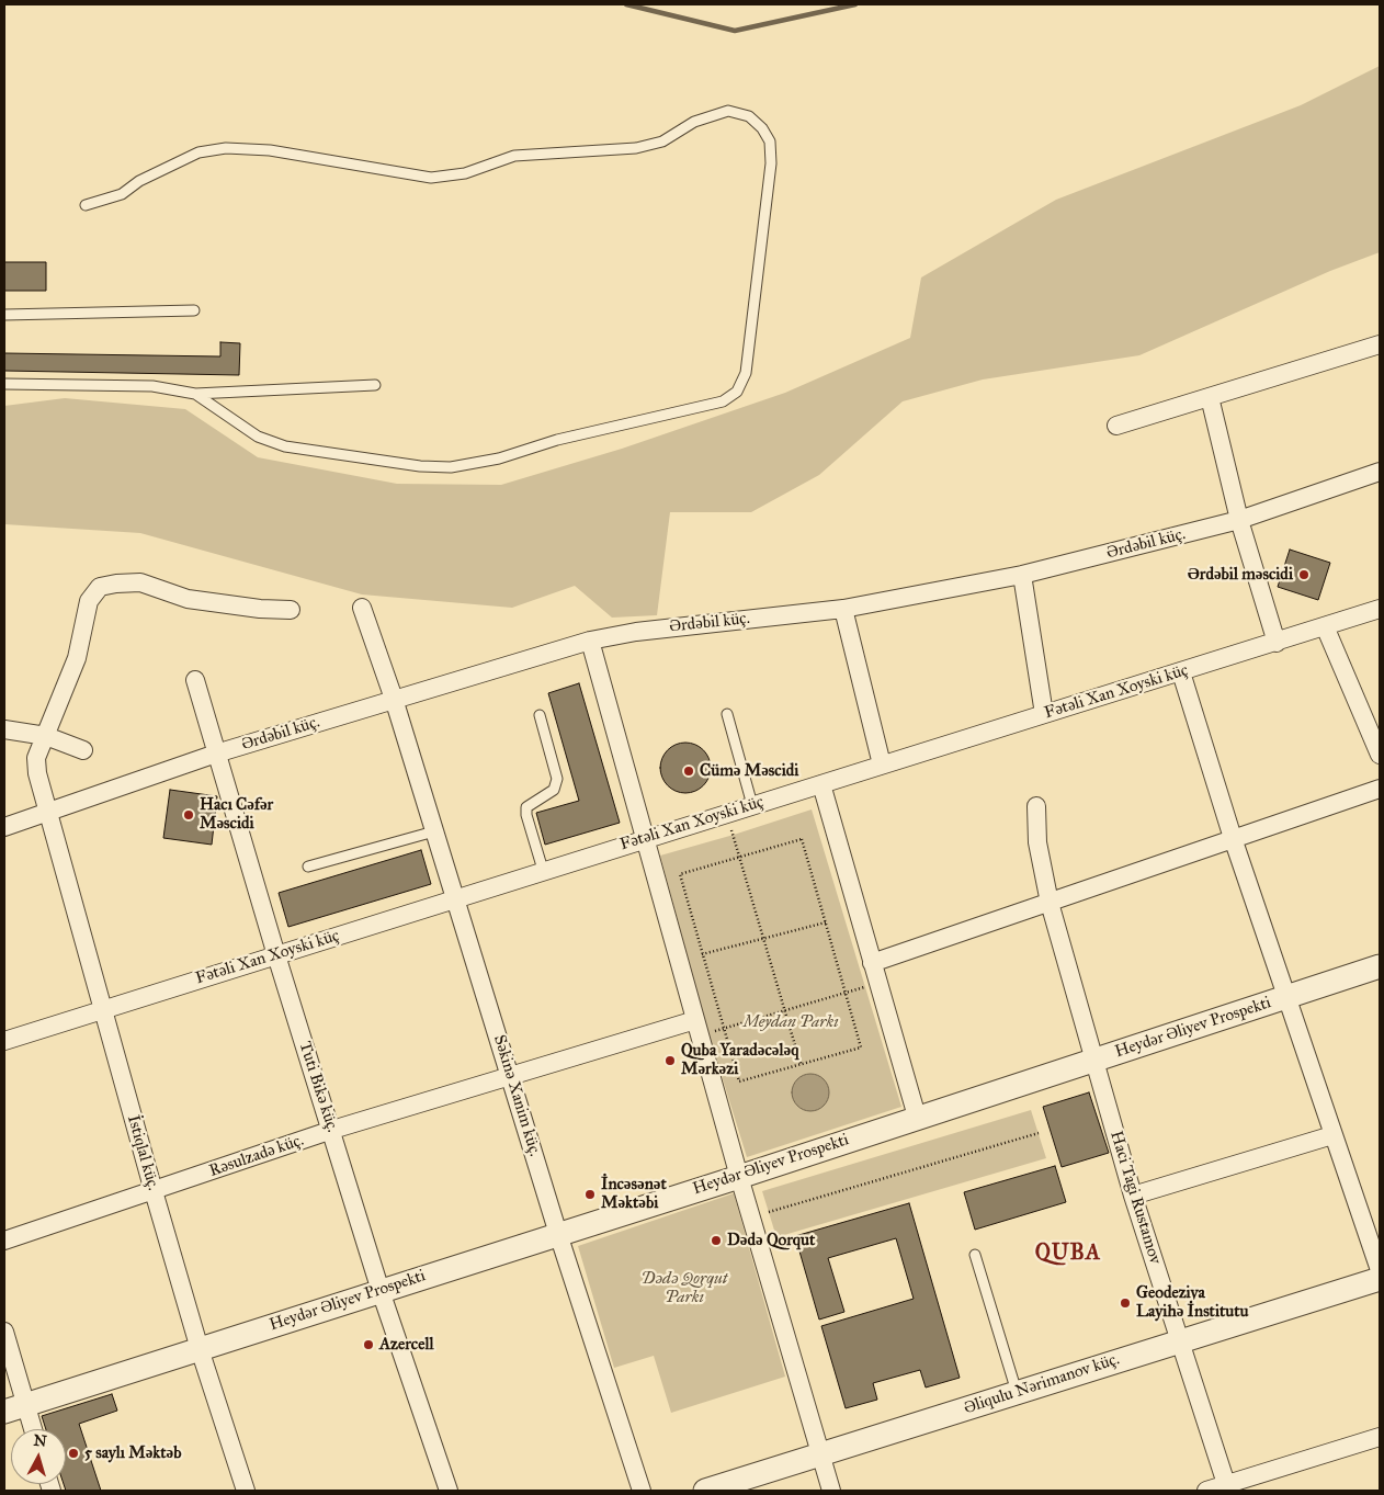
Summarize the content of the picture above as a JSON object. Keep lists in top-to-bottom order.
{
  "streets": {
    "street": [
      "Ərdəbil küç.",
      "Fətəli Xan Xoyski küç",
      "Heydər Əliyev Prospekti",
      "Tuti Bikə küç.",
      "Səkinə Xanim küç.",
      "İstiqlal küç.",
      "Rəsulzadə küç.",
      "Haci Tagi Rustamov",
      "Əliqulu Nərimanov küç."
    ]
  },
  "crossings": [
    ["Ərdəbil küç.", "Tuti Bikə küç."],
    ["Ərdəbil küç.", "Səkinə Xanim küç."],
    ["Ərdəbil küç.", "İstiqlal küç."],
    ["Fətəli Xan Xoyski küç", "Tuti Bikə küç."],
    ["Fətəli Xan Xoyski küç", "Səkinə Xanim küç."],
    ["Fətəli Xan Xoyski küç", "İstiqlal küç."],
    ["Heydər Əliyev Prospekti", "Tuti Bikə küç."],
    ["Heydər Əliyev Prospekti", "Səkinə Xanim küç."],
    ["Heydər Əliyev Prospekti", "İstiqlal küç."],
    ["Heydər Əliyev Prospekti", "Haci Tagi Rustamov"],
    ["Tuti Bikə küç.", "Rəsulzadə küç."],
    ["Səkinə Xanim küç.", "Rəsulzadə küç."],
    ["İstiqlal küç.", "Rəsulzadə küç."],
    ["Haci Tagi Rustamov", "Əliqulu Nərimanov küç."]
  ],
  "districts": ["QUBA"],
  "parks": ["Meydan Parkı", "Dədə Qorqut Parkı"],
  "places": [
    "Ərdəbil məscidi",
    "Cümə Məscidi",
    "Hacı Cəfər Məscidi",
    "Quba Yaradəcələq Mərkəzi",
    "İncəsənət Məktəbi",
    "Dədə Qorqut",
    "Geodeziya Layihə İnstitutu",
    "Azercell",
    "5 saylı Məktəb"
  ],
  "north": "top"
}
